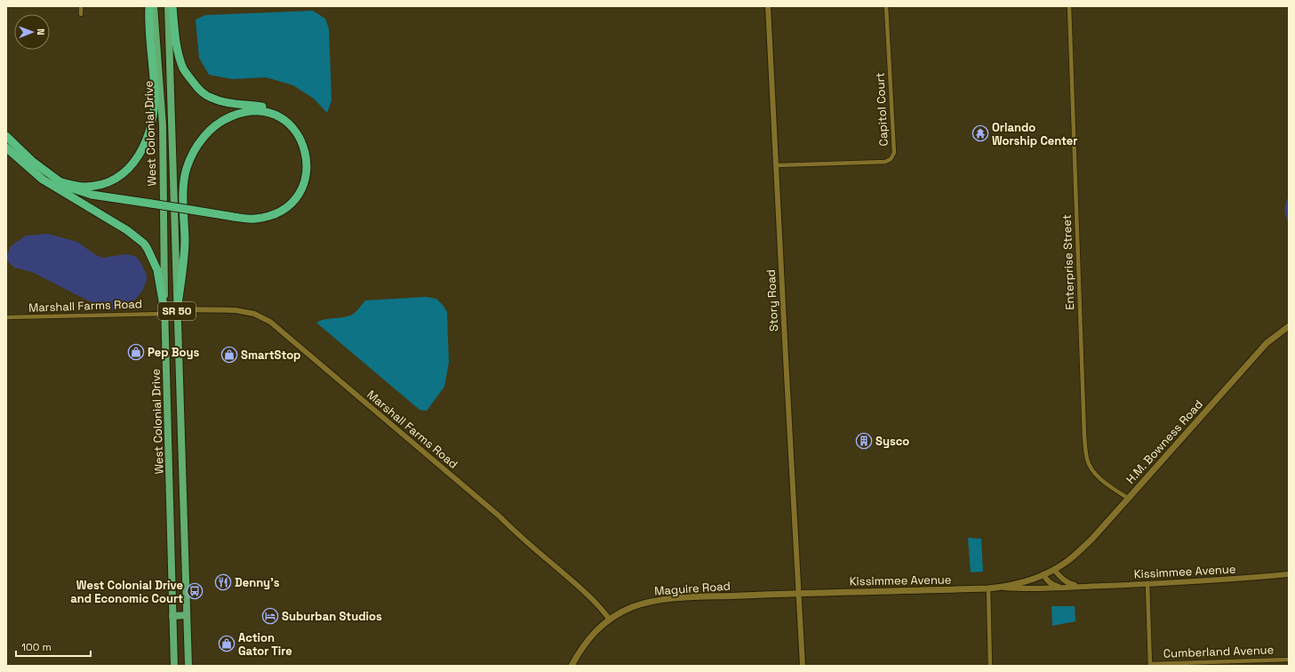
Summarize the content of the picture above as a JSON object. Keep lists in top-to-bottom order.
{
  "streets": {
    "highway": ["West Colonial Drive", "SR 50"],
    "main road": ["H.M. Bowness Road", "Kissimmee Avenue", "Maguire Road"],
    "street": [
      "Capitol Court",
      "Enterprise Street",
      "Story Road",
      "Marshall Farms Road",
      "Cumberland Avenue"
    ]
  },
  "crossings": [
    ["Capitol Court", "Story Road"],
    ["West Colonial Drive", "Marshall Farms Road"],
    ["Enterprise Street", "H.M. Bowness Road"],
    ["Story Road", "Kissimmee Avenue"],
    ["Story Road", "Maguire Road"],
    ["Marshall Farms Road", "Maguire Road"],
    ["H.M. Bowness Road", "Kissimmee Avenue"],
    ["Kissimmee Avenue", "Maguire Road"]
  ],
  "places": {
    "temple": ["Orlando Worship Center"],
    "shop": ["Pep Boys", "SmartStop", "Action Gator Tire"],
    "building": ["Sysco"],
    "restaurant": ["Denny's"],
    "bus stop": ["West Colonial Drive and Economic Court"],
    "hotel": ["Suburban Studios"]
  },
  "scale_bar": "100 m",
  "north": "right"
}
